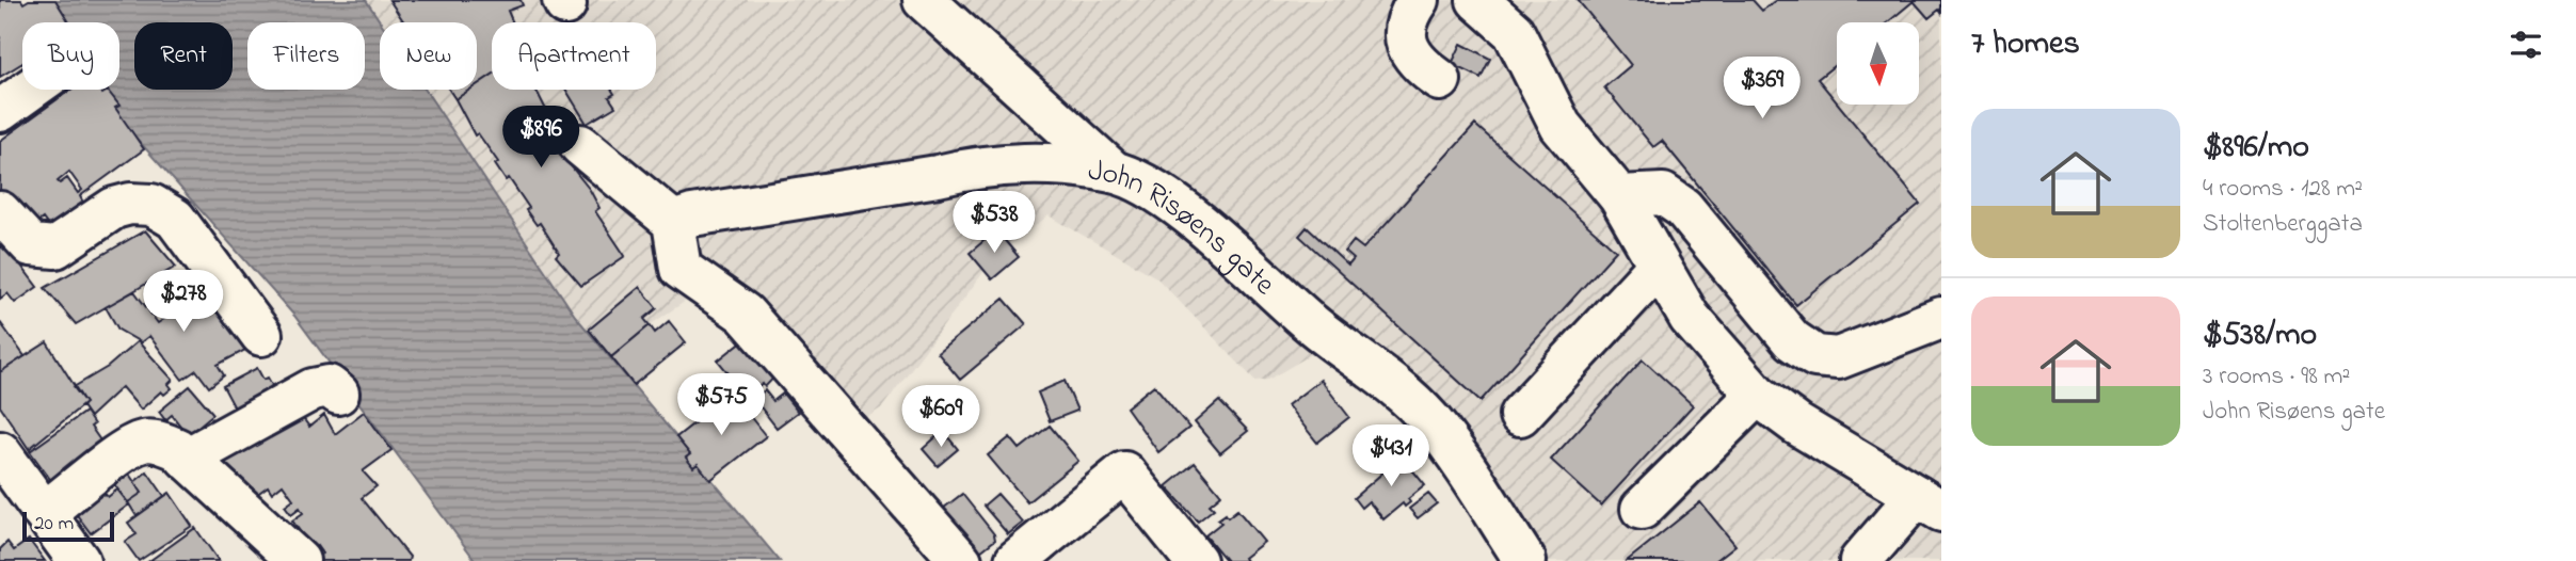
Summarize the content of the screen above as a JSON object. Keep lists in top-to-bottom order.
{
  "streets": {
    "street": ["John Risøens gate"]
  },
  "scale_bar": "20 m",
  "north": "bottom",
  "page": {
    "heading": "7 homes",
    "chip": [
      "Buy",
      "Rent",
      "Filters",
      "New",
      "Apartment"
    ],
    "price": [
      "$369",
      "$896",
      "$538",
      "$278",
      "$575",
      "$609",
      "$431"
    ],
    "list": [
      {
        "name": "$896/mo",
        "note": "4 rooms · 128 m² · Stoltenberggata"
      },
      {
        "name": "$538/mo",
        "note": "3 rooms · 98 m² · John Risøens gate"
      }
    ],
    "scale": "20 m"
  }
}
